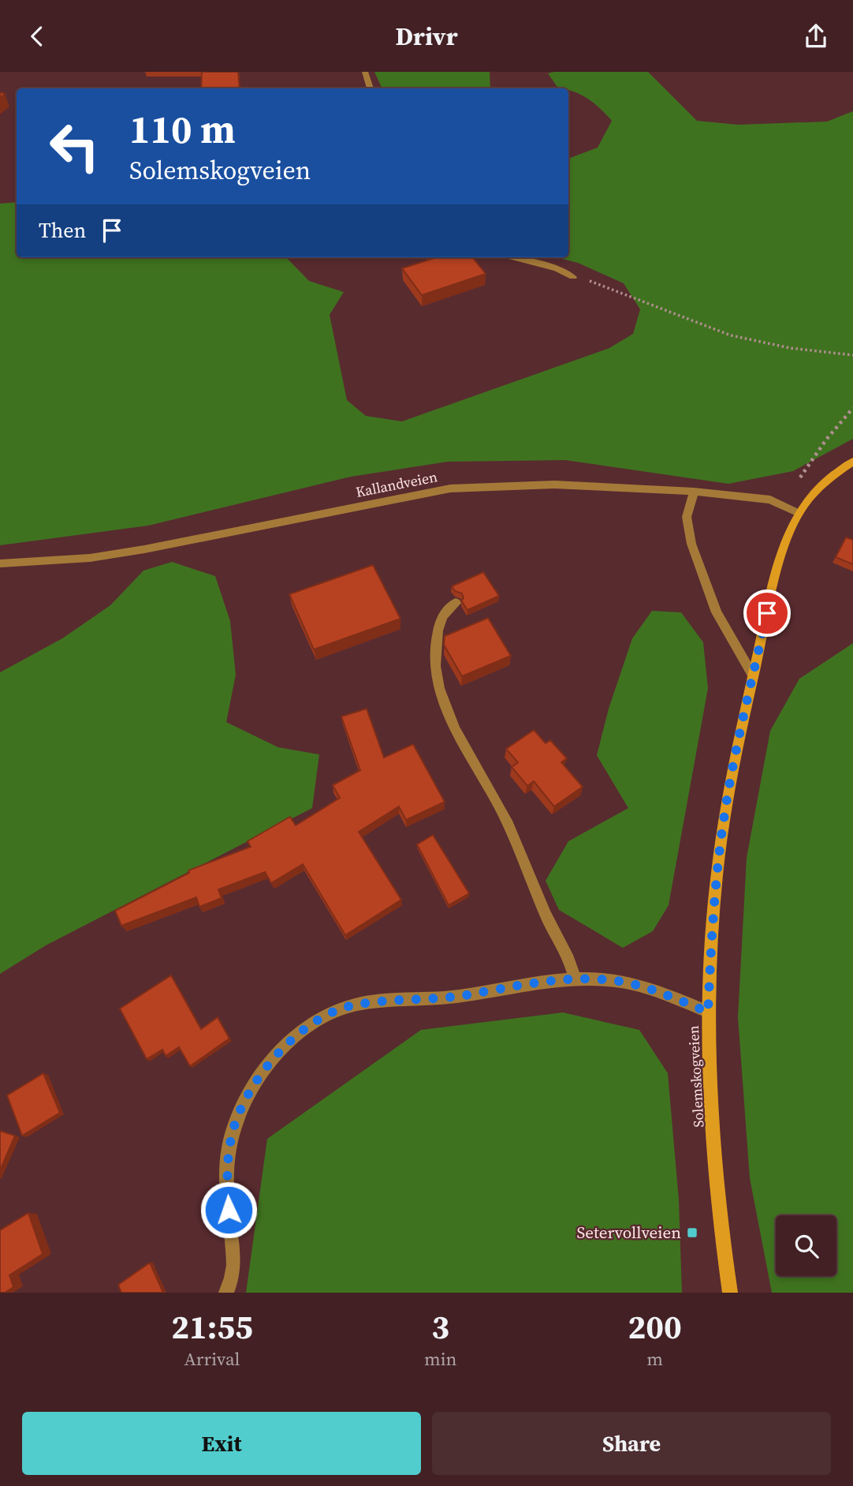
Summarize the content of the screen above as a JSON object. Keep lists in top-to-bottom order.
{
  "streets": {
    "street": ["Solemskogveien"],
    "lane": ["Kallandveien"]
  },
  "crossings": [
    ["Kallandveien", "Solemskogveien"]
  ],
  "places": {
    "transit": ["Setervollveien"]
  },
  "page": {
    "header": "Drivr",
    "turn": ["110 m", "Solemskogveien"],
    "then": "Then",
    "eta": [
      "21:55",
      "Arrival",
      "3",
      "min",
      "200",
      "m"
    ],
    "buttons": ["Exit", "Share"]
  }
}
